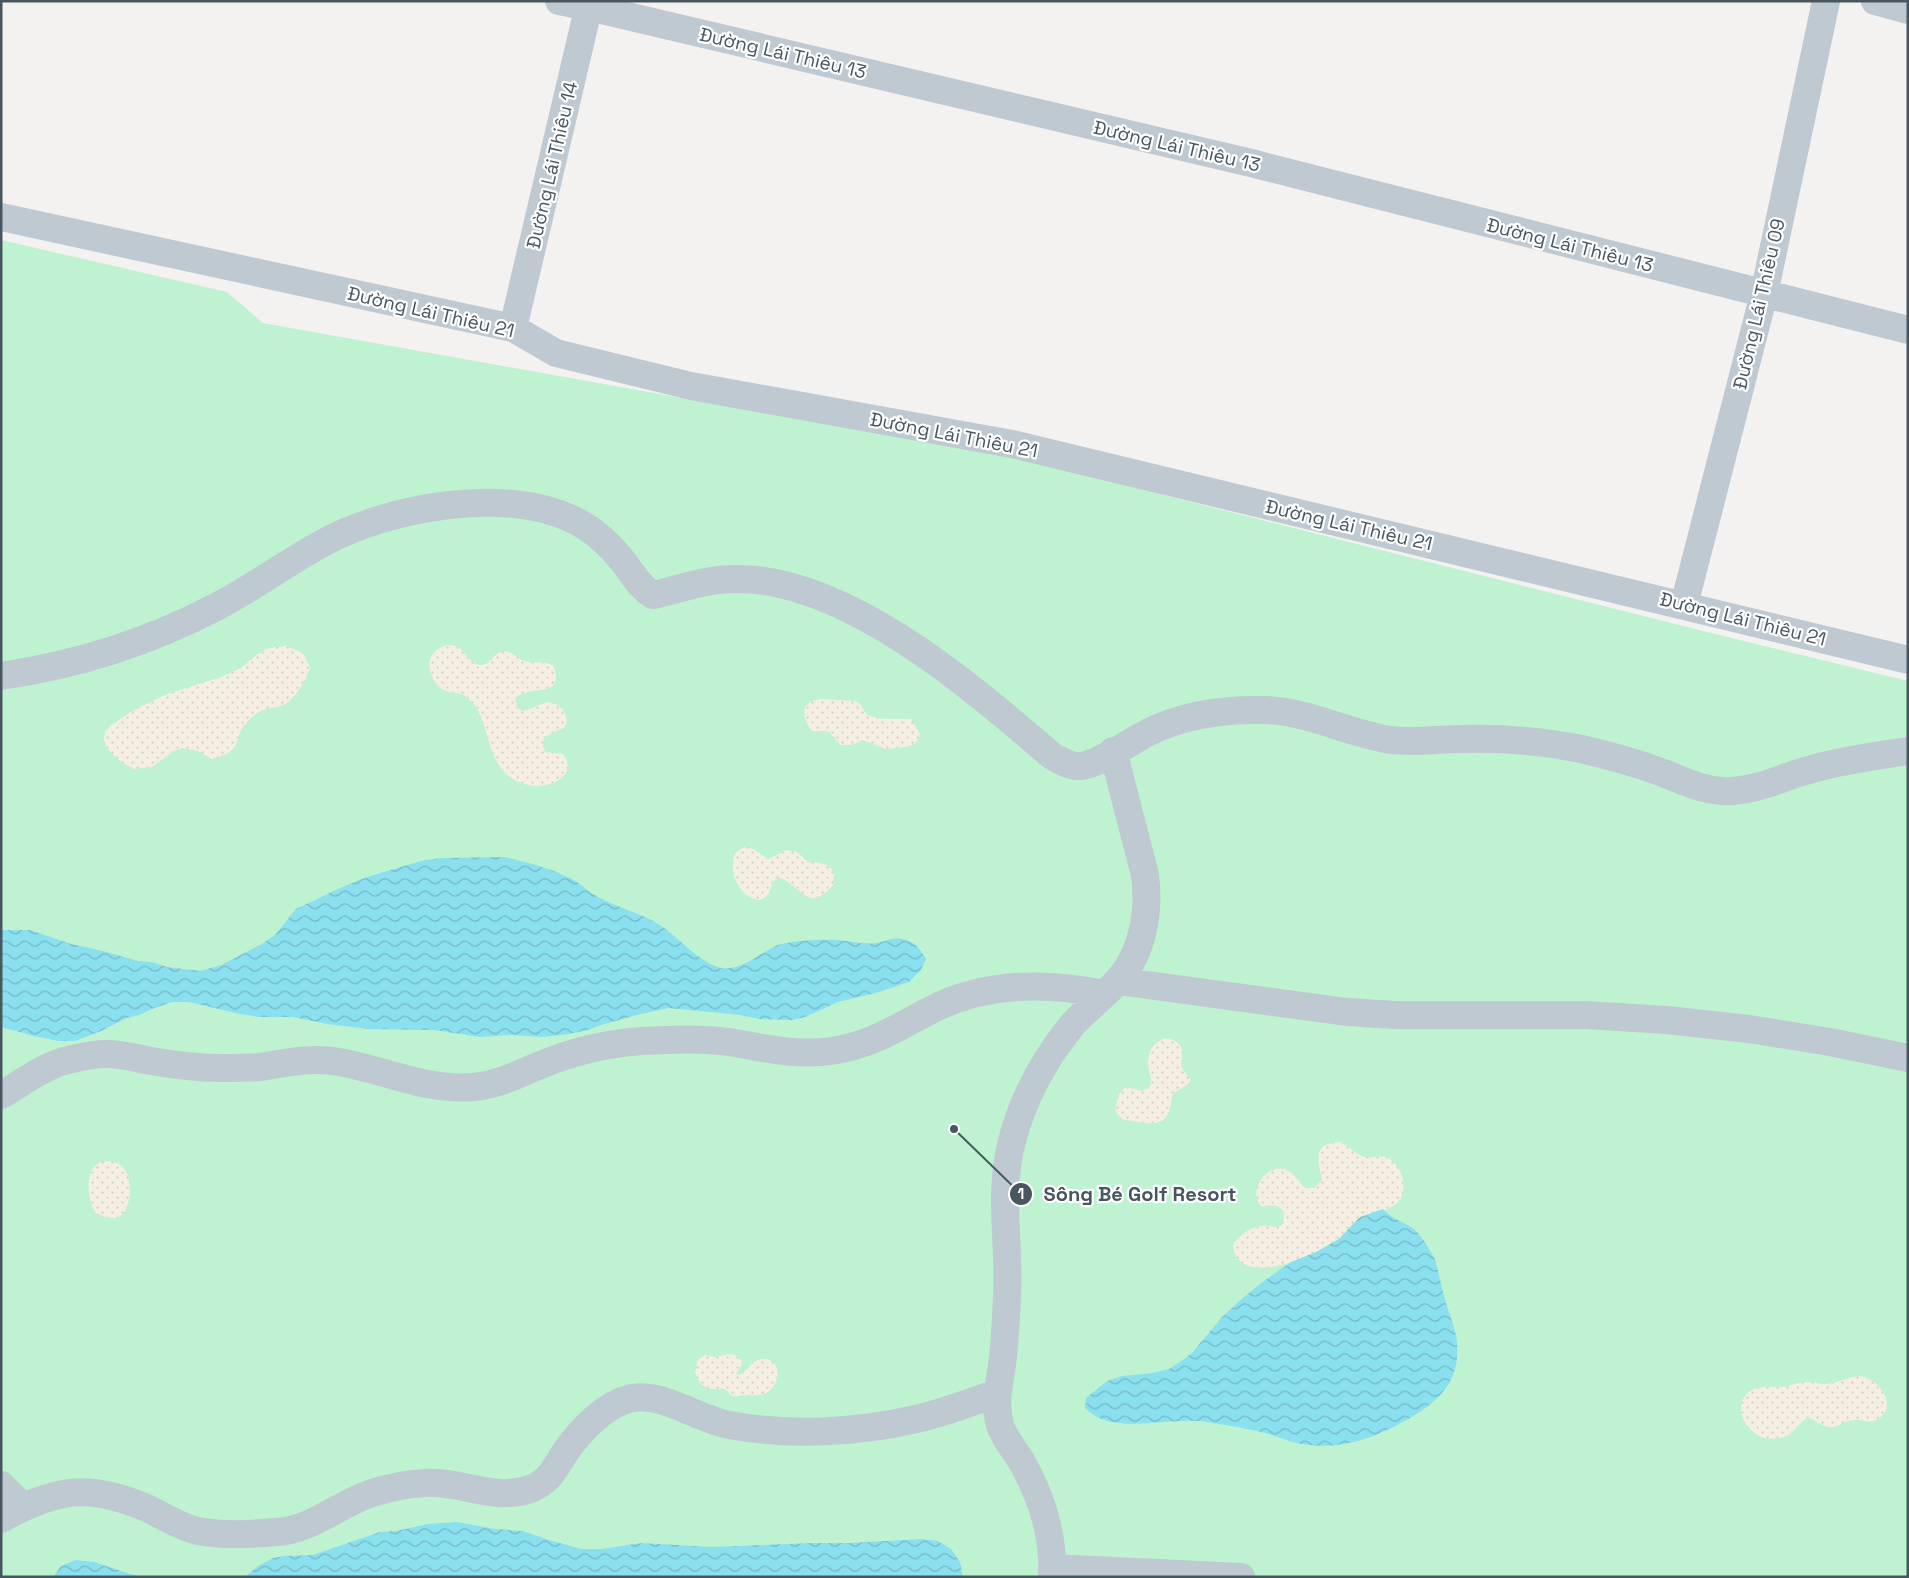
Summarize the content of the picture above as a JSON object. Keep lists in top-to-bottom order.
{
  "streets": {
    "street": [
      "Đường Lái Thiêu 13",
      "Đường Lái Thiêu 14",
      "Đường Lái Thiêu 09",
      "Đường Lái Thiêu 21"
    ]
  },
  "crossings": [
    ["Đường Lái Thiêu 13", "Đường Lái Thiêu 14"],
    ["Đường Lái Thiêu 13", "Đường Lái Thiêu 09"],
    ["Đường Lái Thiêu 14", "Đường Lái Thiêu 21"],
    ["Đường Lái Thiêu 09", "Đường Lái Thiêu 21"]
  ],
  "places": ["Sông Bé Golf Resort"]
}
